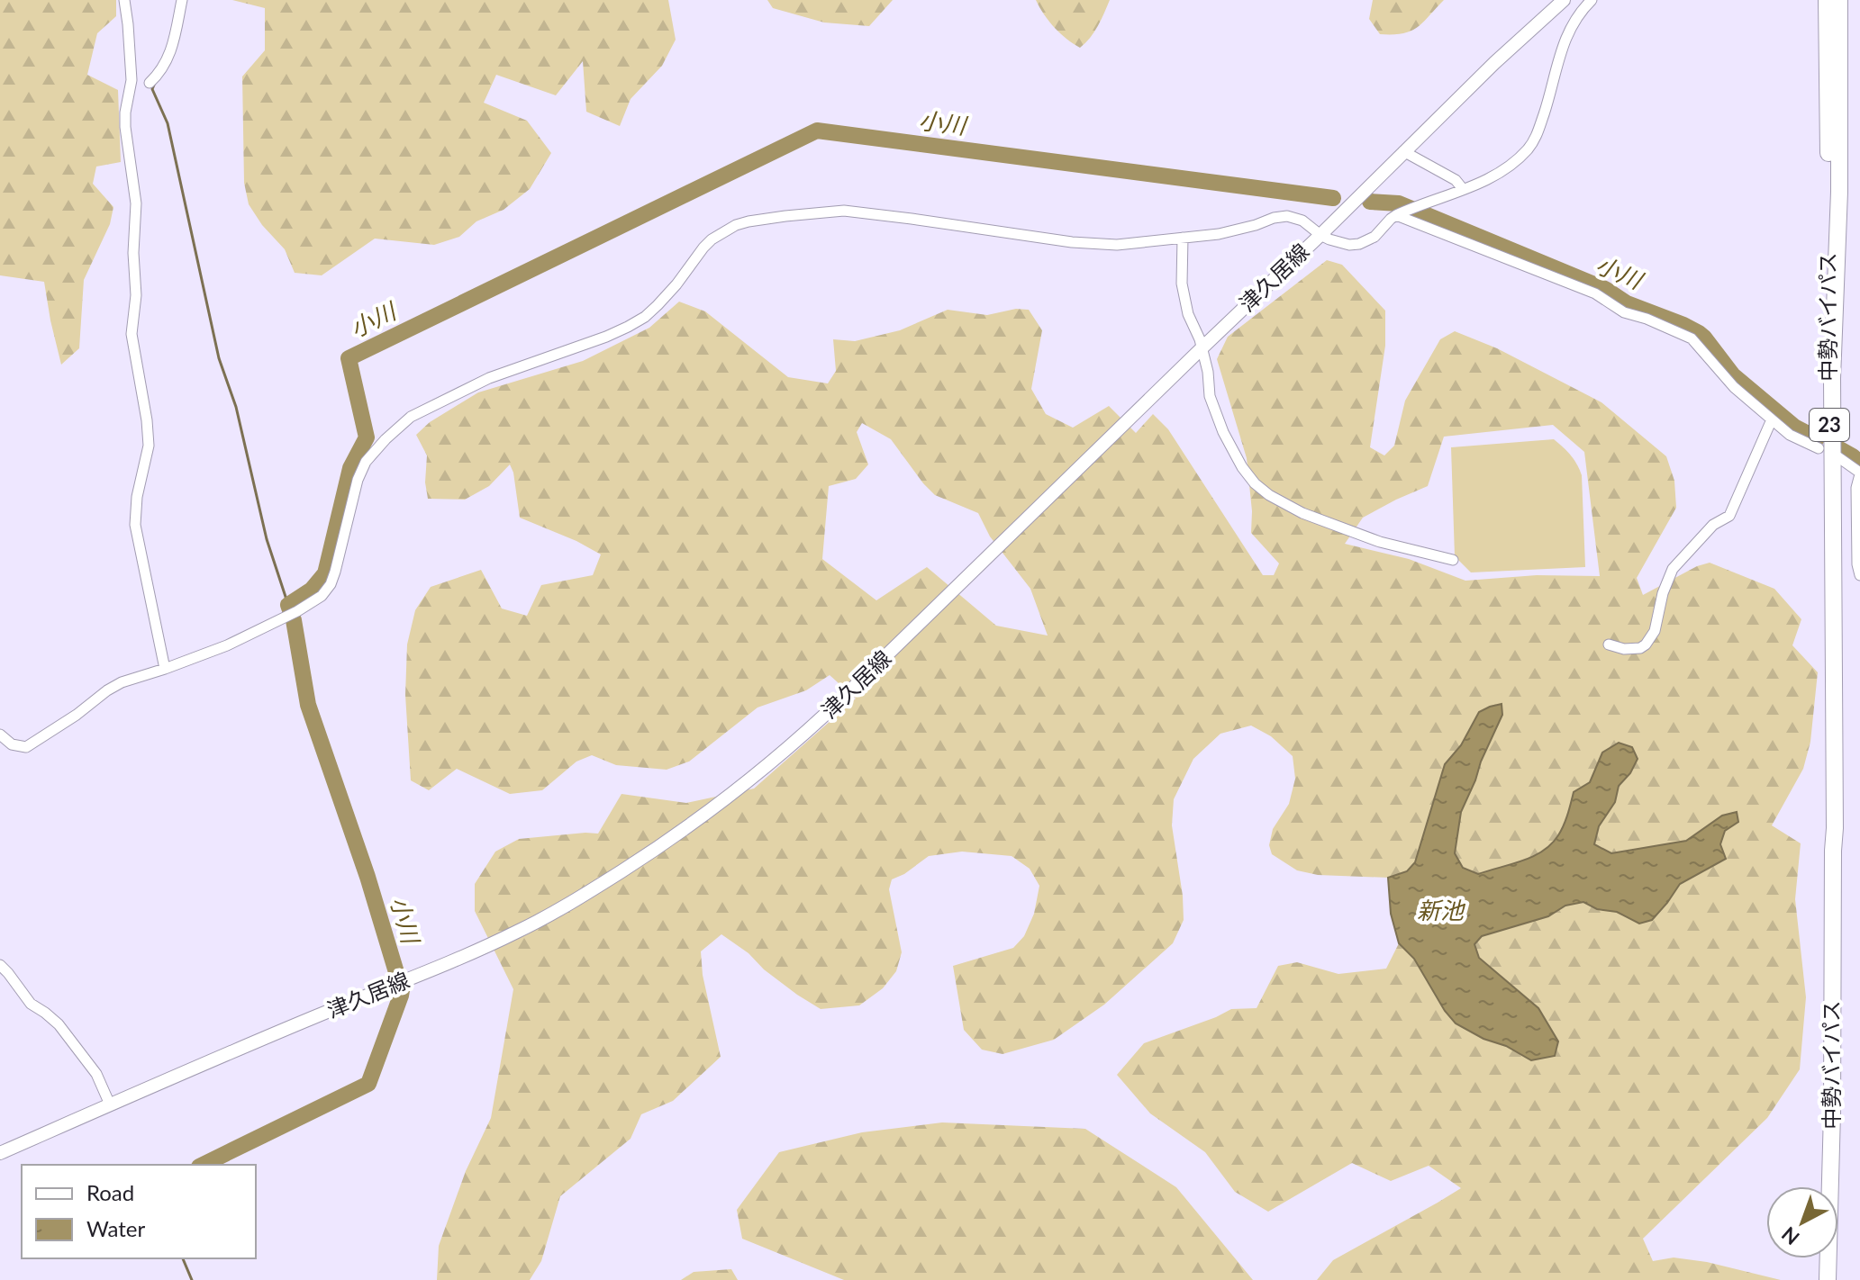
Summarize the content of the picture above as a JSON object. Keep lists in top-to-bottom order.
{
  "streets": {
    "highway": ["中勢バイパス", "23"],
    "main road": ["津久居線"]
  },
  "water": ["小川", "新池"],
  "legend": ["Road", "Water"],
  "north": "bottom left"
}
